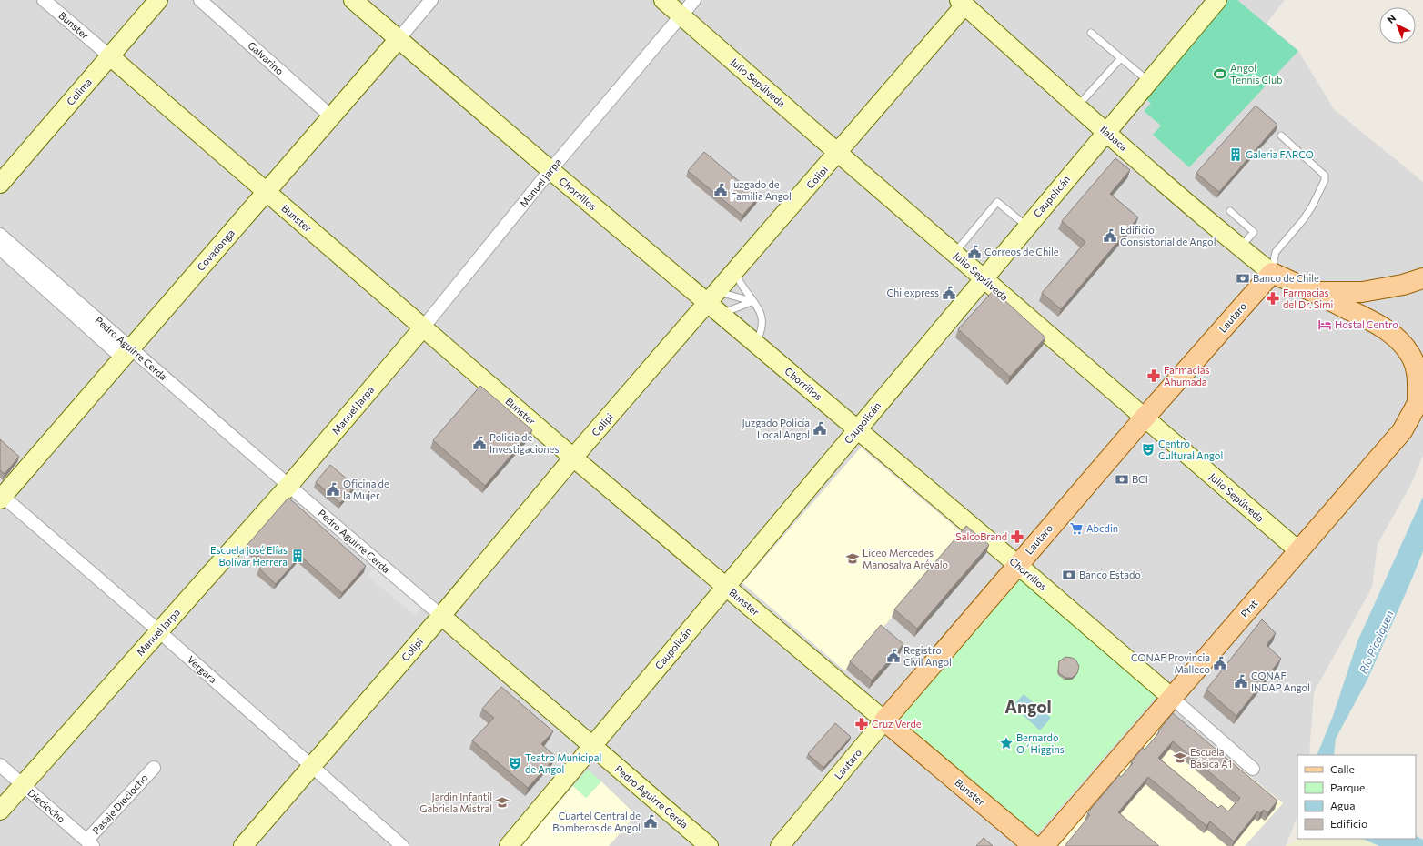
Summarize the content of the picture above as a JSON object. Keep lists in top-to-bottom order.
{
  "streets": {
    "main road": ["Bunster", "Lautaro", "Prat"],
    "street": [
      "Galvarino",
      "Julio Sepúlveda",
      "Colima",
      "Ilabaca",
      "Colipi",
      "Manuel Jarpa",
      "Chorrillos",
      "Caupolicán",
      "Covadonga",
      "Pedro Aguirre Cerda",
      "Vergara",
      "Pasaje Dieciocho",
      "Dieciocho"
    ]
  },
  "crossings": [
    ["Bunster", "Colima"],
    ["Bunster", "Colipi"],
    ["Bunster", "Manuel Jarpa"],
    ["Bunster", "Caupolicán"],
    ["Bunster", "Covadonga"],
    ["Bunster", "Lautaro"],
    ["Galvarino", "Covadonga"],
    ["Julio Sepúlveda", "Colipi"],
    ["Julio Sepúlveda", "Manuel Jarpa"],
    ["Julio Sepúlveda", "Caupolicán"],
    ["Julio Sepúlveda", "Lautaro"],
    ["Julio Sepúlveda", "Prat"],
    ["Ilabaca", "Colipi"],
    ["Ilabaca", "Caupolicán"],
    ["Ilabaca", "Lautaro"],
    ["Colipi", "Chorrillos"],
    ["Colipi", "Pedro Aguirre Cerda"],
    ["Colipi", "Vergara"],
    ["Manuel Jarpa", "Chorrillos"],
    ["Manuel Jarpa", "Pedro Aguirre Cerda"],
    ["Manuel Jarpa", "Vergara"],
    ["Manuel Jarpa", "Dieciocho"],
    ["Chorrillos", "Caupolicán"],
    ["Chorrillos", "Covadonga"],
    ["Chorrillos", "Lautaro"],
    ["Chorrillos", "Prat"],
    ["Caupolicán", "Pedro Aguirre Cerda"],
    ["Covadonga", "Pedro Aguirre Cerda"],
    ["Covadonga", "Vergara"],
    ["Pasaje Dieciocho", "Dieciocho"]
  ],
  "districts": ["Angol"],
  "water": ["Río Picoiquen"],
  "places": {
    "sports": ["Angol Tennis Club"],
    "building": ["Galeria FARCO", "Escuela José Elías Bolívar Herrera"],
    "public building": [
      "Juzgado de Familia Angol",
      "Edificio Consistorial de Angol",
      "Correos de Chile",
      "Chilexpress",
      "Juzgado Policía Local Angol",
      "Policia de Investigaciones",
      "Oficina de la Mujer",
      "Registro Civil Angol",
      "CONAF Provincia Malleco",
      "CONAF INDAP Angol",
      "Cuartel Central de Bomberos de Angol"
    ],
    "bank": ["Banco de Chile", "BCI", "Banco Estado"],
    "pharmacy": [
      "Farmacias del Dr. Simi",
      "Farmacias Ahumada",
      "SalcoBrand",
      "Cruz Verde"
    ],
    "hotel": ["Hostal Centro"],
    "theatre": ["Centro Cultural Angol", "Teatro Municipal de Angol"],
    "supermarket": ["Abcdin"],
    "school or university": ["Liceo Mercedes Manosalva Arévalo", "Escuela Básica A1", "Jardin Infantil Gabriela Mistral"],
    "place": ["Bernardo O´Higgins"]
  },
  "legend": [
    "Calle",
    "Parque",
    "Agua",
    "Edificio"
  ],
  "north": "top left"
}
